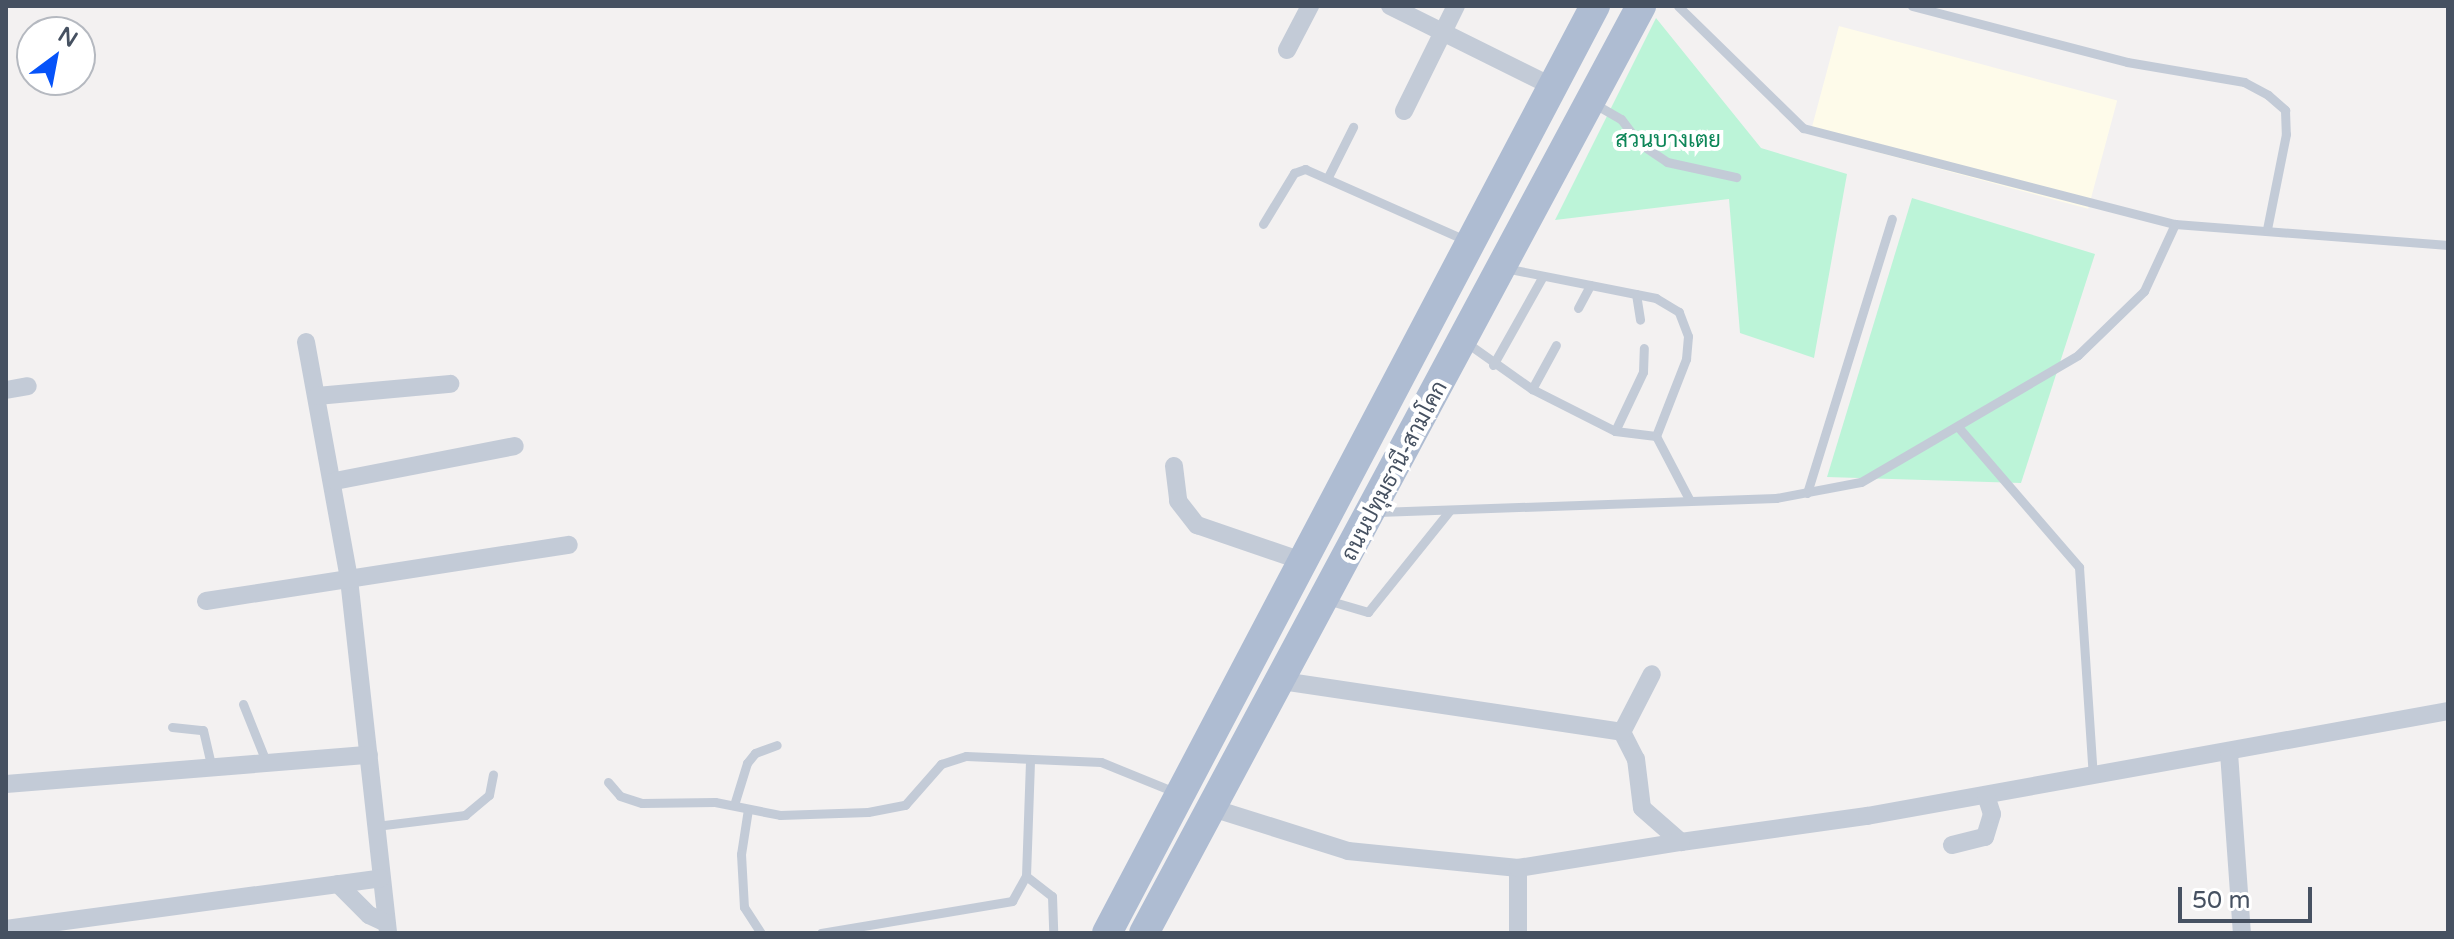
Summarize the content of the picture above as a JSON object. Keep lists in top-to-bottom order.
{
  "streets": {
    "main road": ["ถนนปทุมธานี-สามโคก"]
  },
  "parks": ["สวนบางเตย"],
  "scale_bar": "50 m",
  "north": "top right"
}
